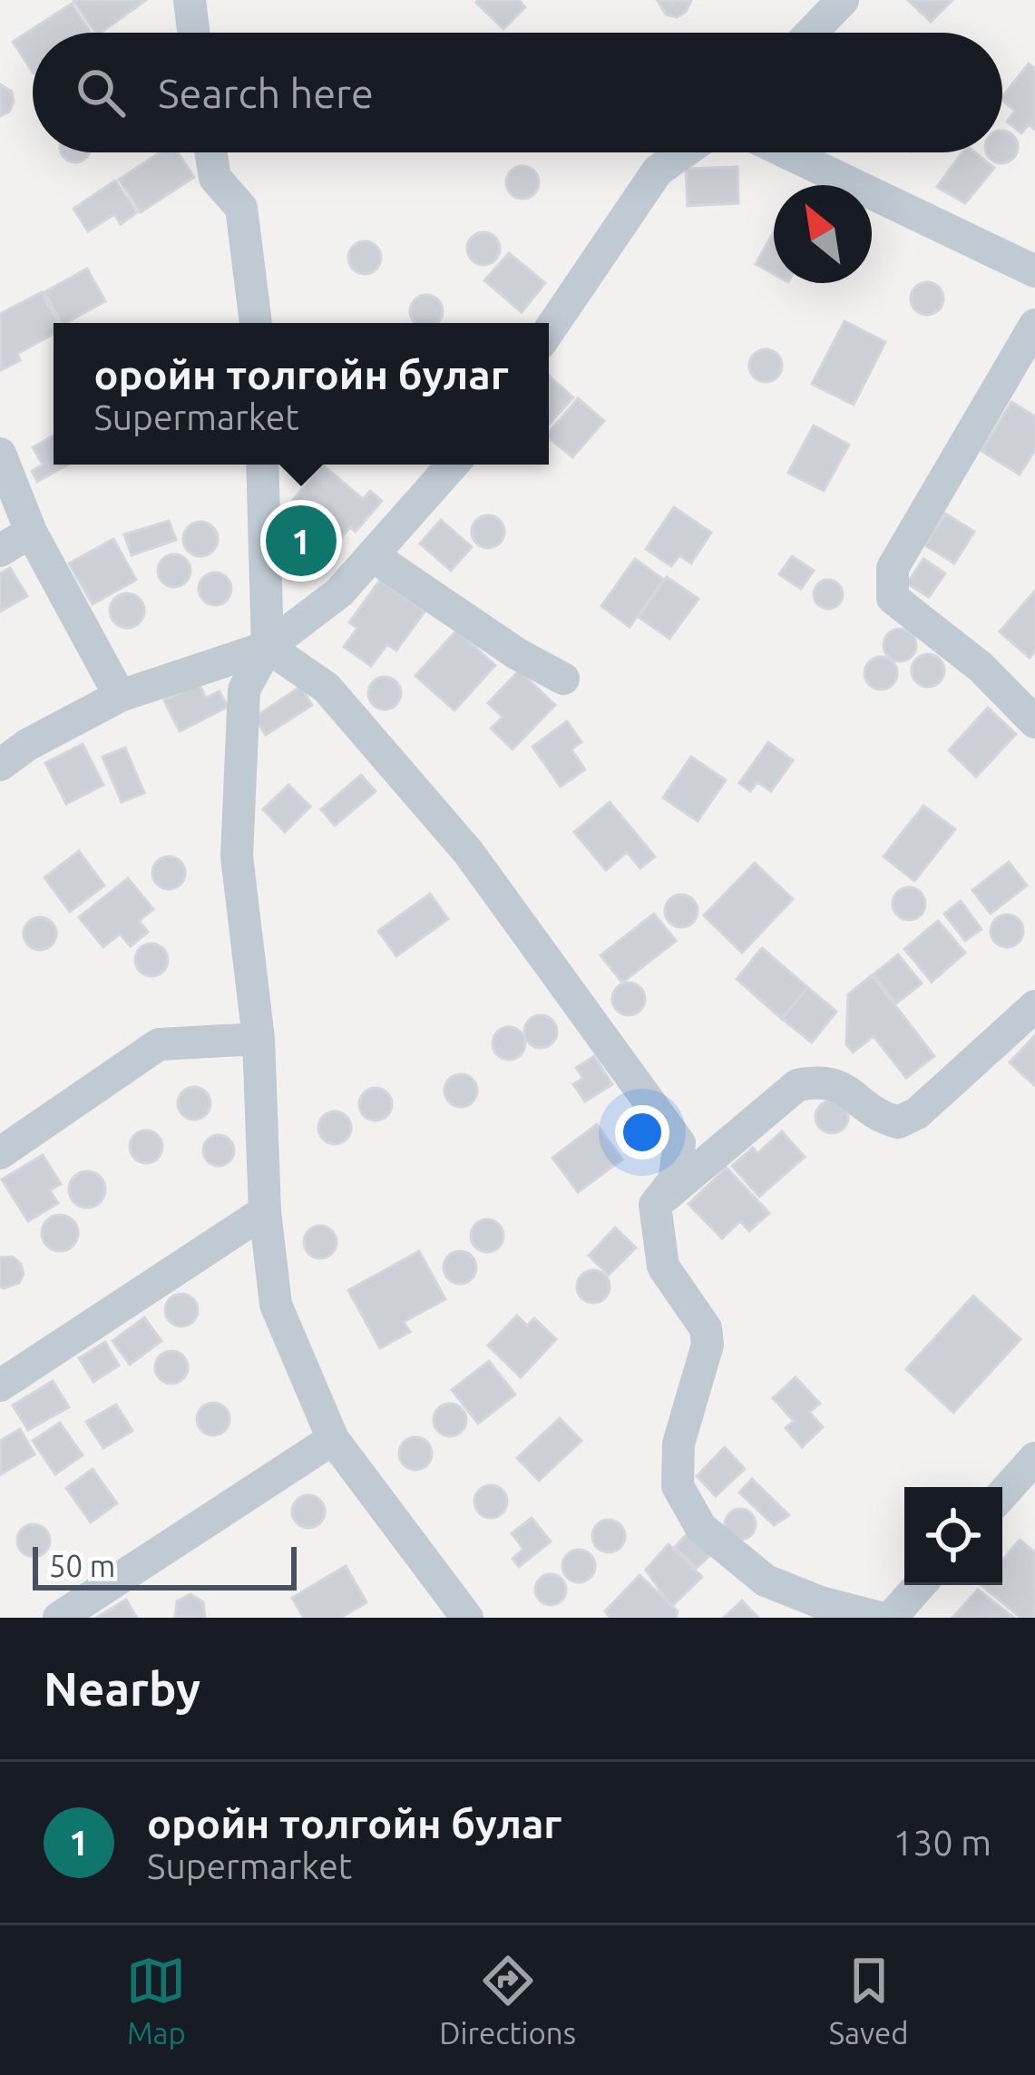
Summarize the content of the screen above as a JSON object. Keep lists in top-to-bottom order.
{
  "scale_bar": "50 m",
  "north": "top left",
  "page": {
    "search": "Search here",
    "popup": ["оройн толгойн булаг", "Supermarket"],
    "pins": "1",
    "scale": "50 m",
    "heading": "Nearby",
    "list": [
      {
        "mark": "1",
        "name": "оройн толгойн булаг",
        "note": "Supermarket",
        "value": "130 m"
      }
    ],
    "nav": ["Map", "Directions", "Saved"]
  }
}
